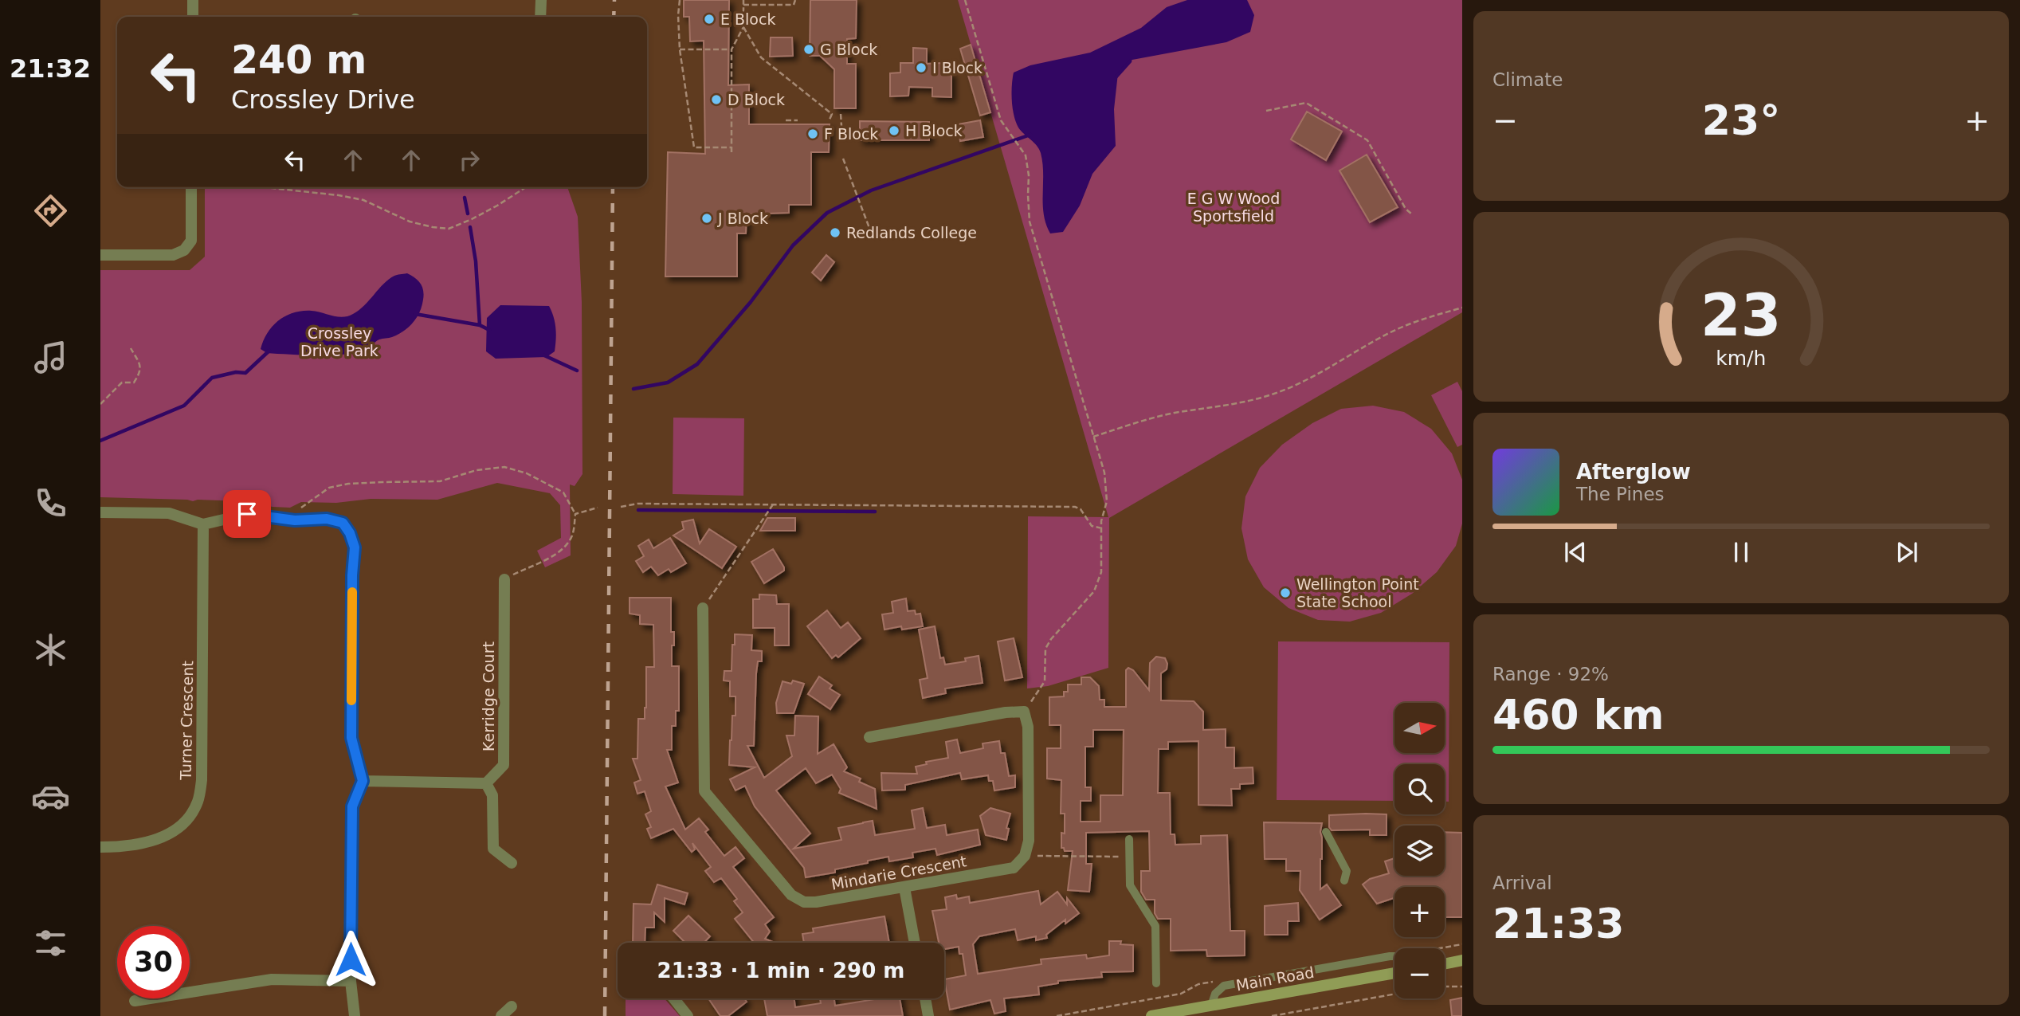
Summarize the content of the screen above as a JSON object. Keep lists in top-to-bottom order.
{
  "streets": {
    "main road": ["Main Road"],
    "street": ["Kerridge Court", "Turner Crescent", "Mindarie Crescent"]
  },
  "parks": ["E G W Wood Sportsfield", "Crossley Drive Park"],
  "places": [
    "E Block",
    "G Block",
    "I Block",
    "D Block",
    "H Block",
    "F Block",
    "J Block",
    "Redlands College",
    "Wellington Point State School"
  ],
  "north": "right",
  "page": {
    "tabs": "21:32",
    "tile": [
      "Climate",
      ["Range · 92%", "460 km"],
      ["Arrival", "21:33"]
    ],
    "turn": ["240 m", "Crossley Drive"],
    "heat": ["−", "23°", "+"],
    "song": ["Afterglow", "The Pines"],
    "map_buttons": ["+", "−"],
    "limit": "30",
    "trip": "21:33 · 1 min · 290 m",
    "gauge": ["23", "km/h"]
  }
}
